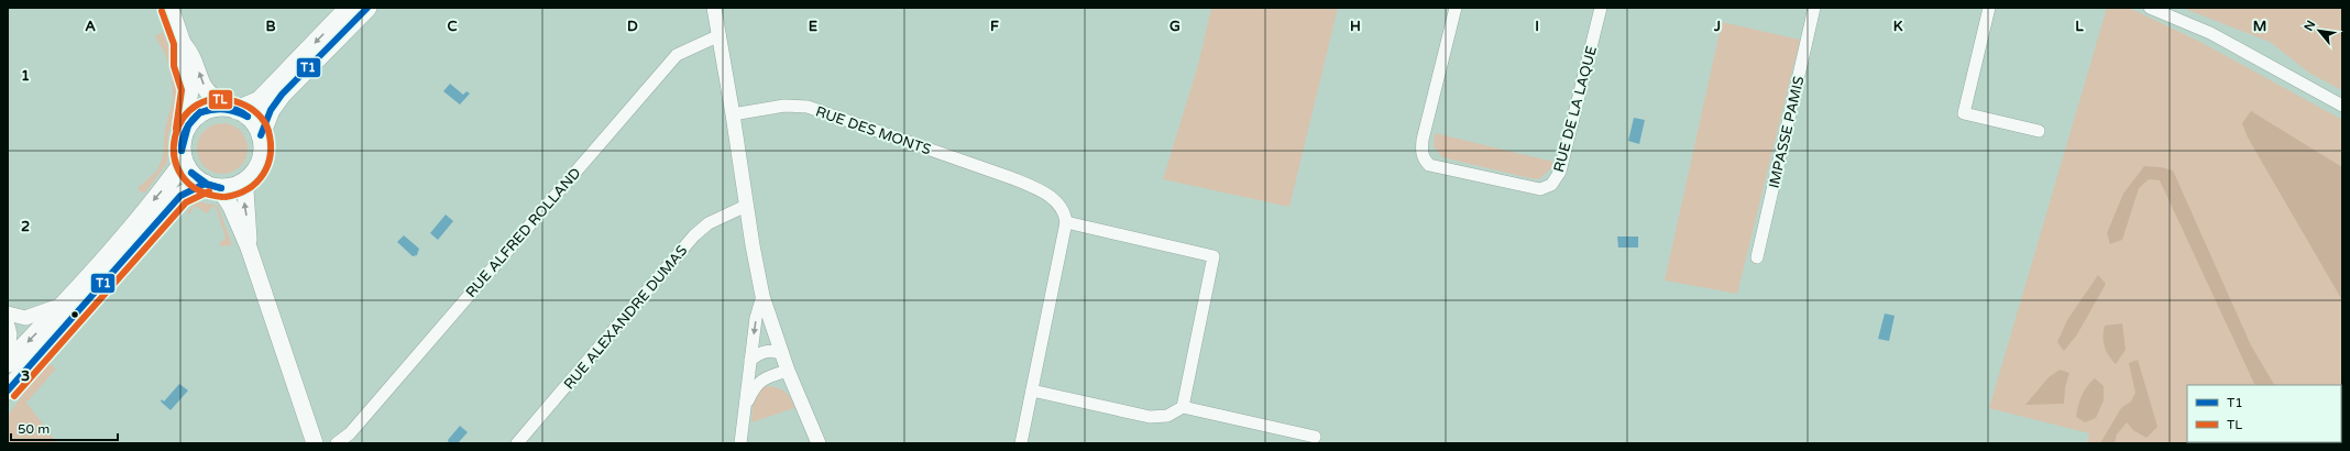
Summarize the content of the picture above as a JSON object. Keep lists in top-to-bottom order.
{
  "streets": {
    "street": [
      "RUE DE LA LAQUE",
      "RUE DES MONTS",
      "IMPASSE PAMIS",
      "RUE ALFRED ROLLAND",
      "RUE ALEXANDRE DUMAS"
    ]
  },
  "lines": ["transit line T1", "transit line TL"],
  "legend": ["T1", "TL"],
  "scale_bar": "50 m",
  "north": "top left",
  "grid": {
    "columns": [
      "A",
      "B",
      "C",
      "D",
      "E",
      "F",
      "G",
      "H",
      "I",
      "J",
      "K",
      "L",
      "M"
    ],
    "rows": ["1", "2", "3"]
  }
}
